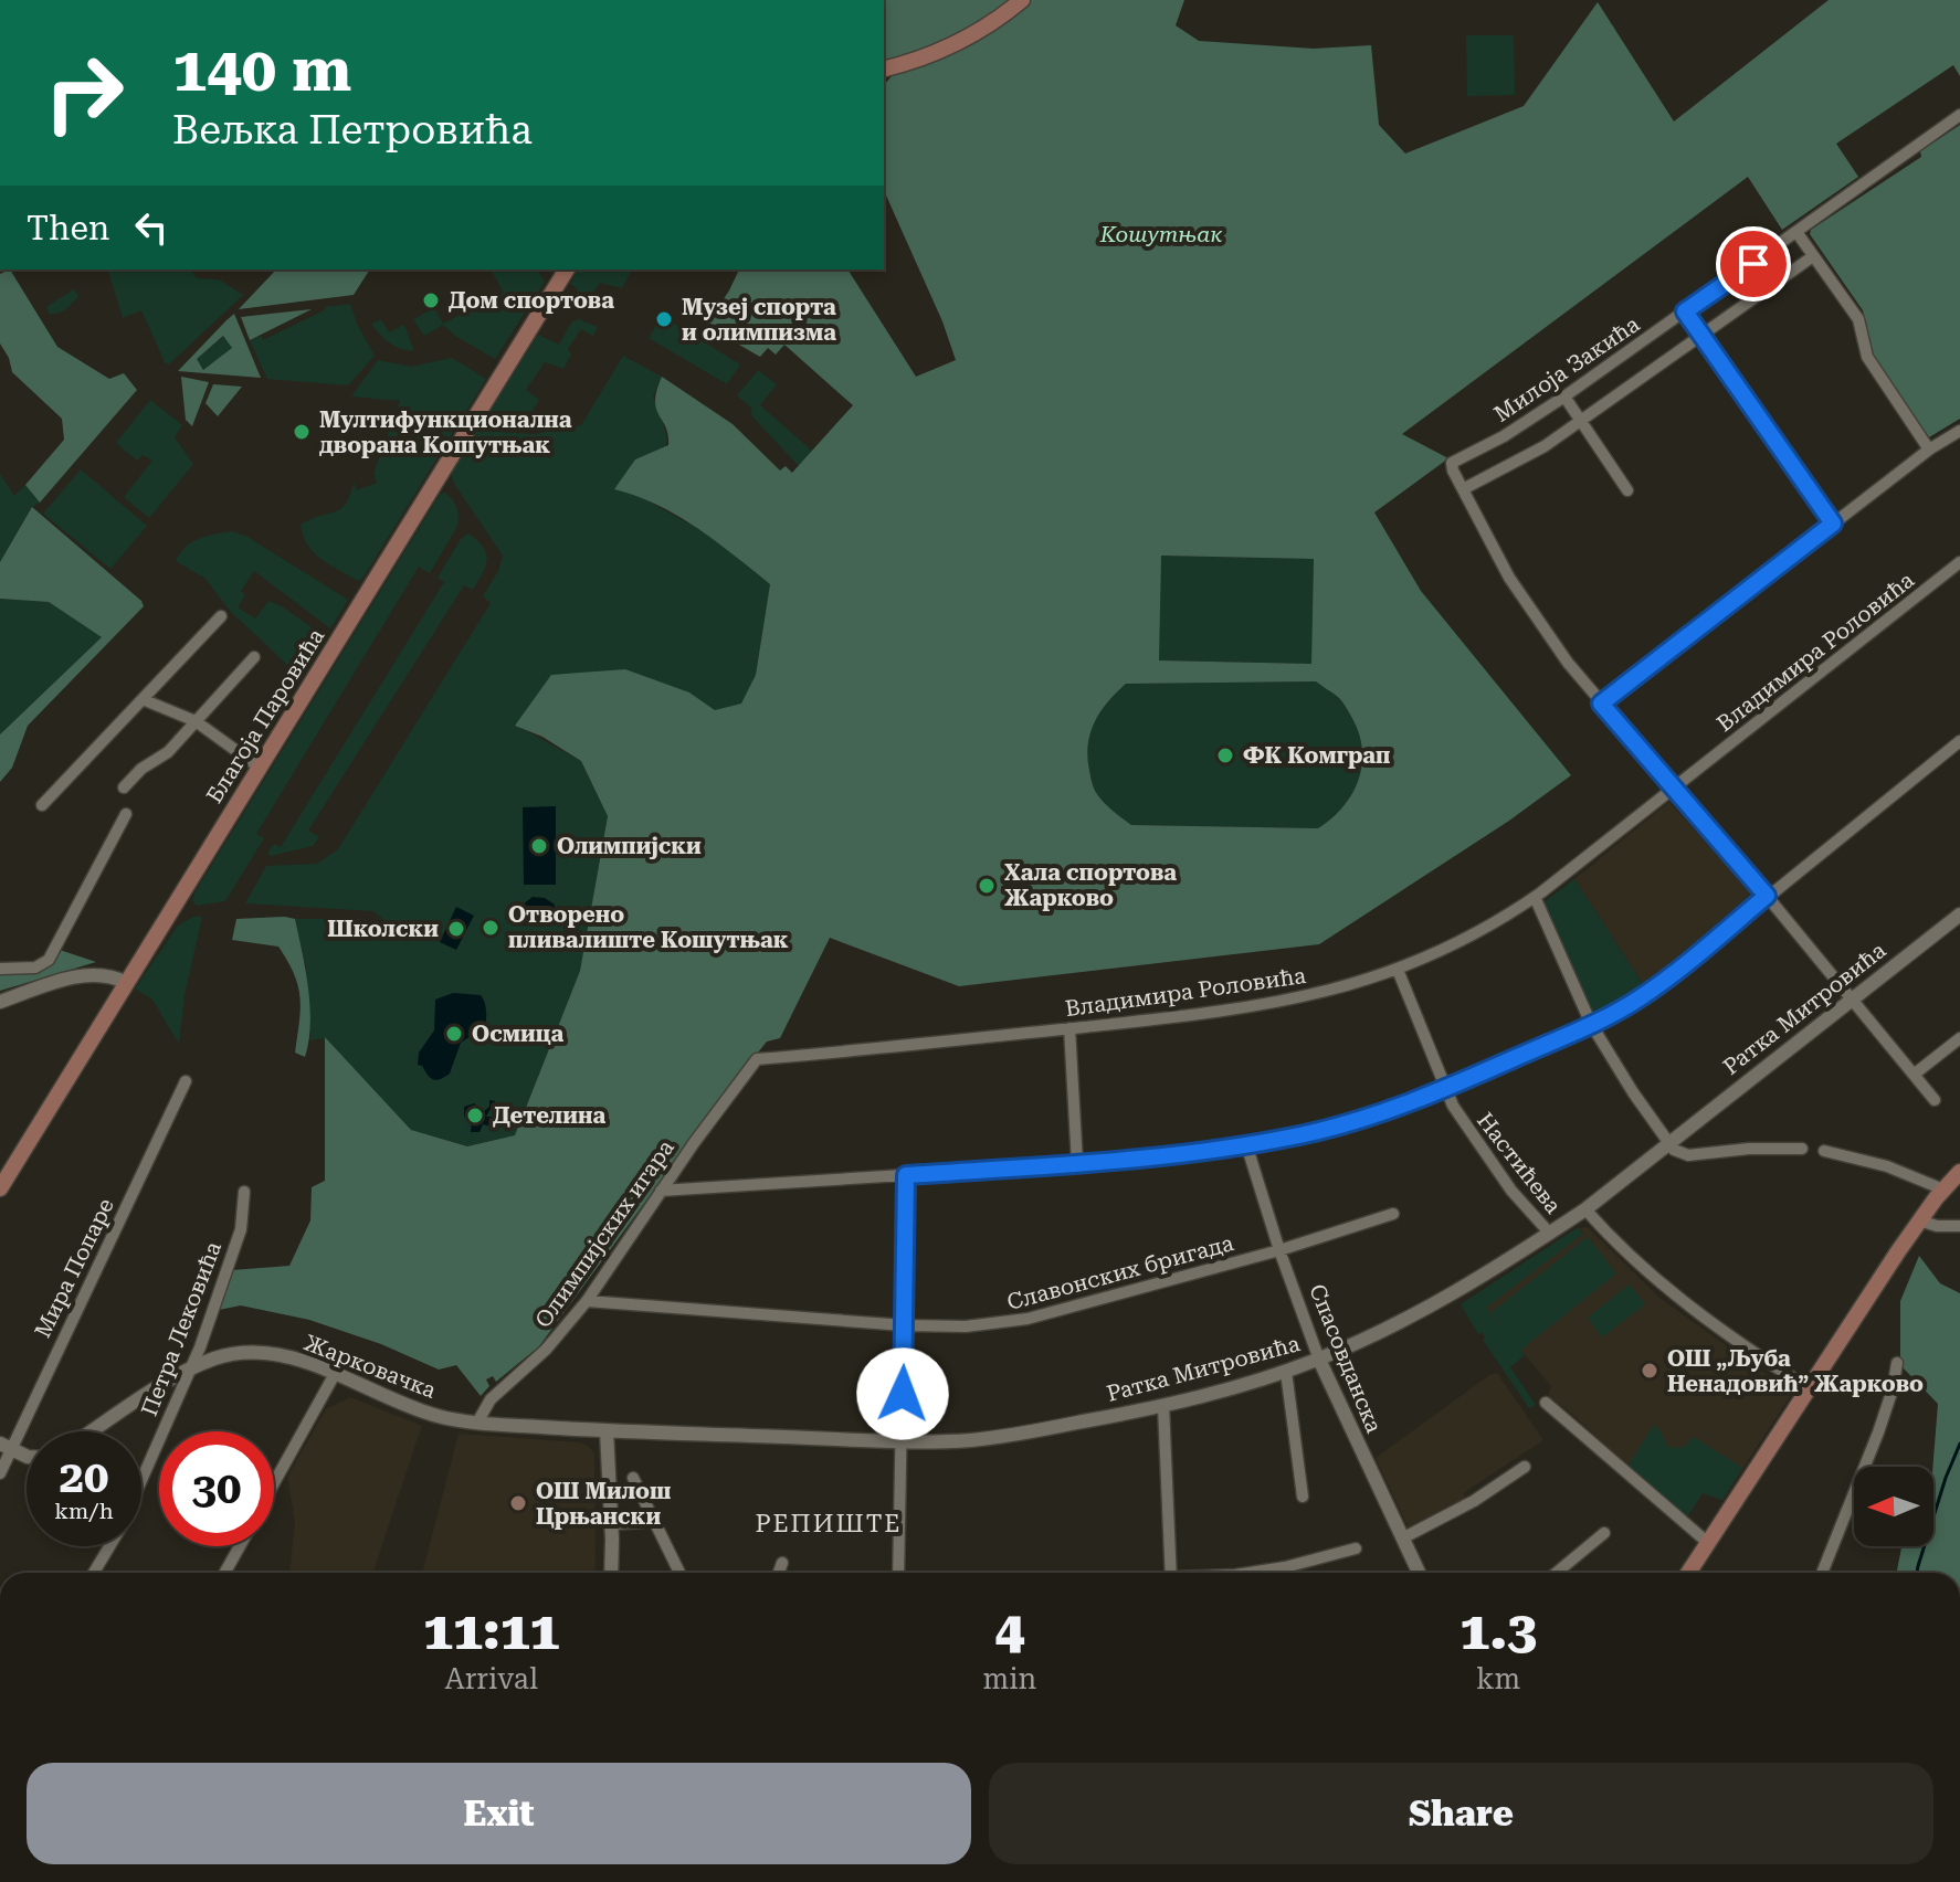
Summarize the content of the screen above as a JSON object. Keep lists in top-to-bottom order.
{
  "streets": {
    "main road": ["Благоја Паровића"],
    "street": [
      "Милоја Закића",
      "Владимира Роловића",
      "Ратка Митровића",
      "Настићева",
      "Олимпијских игара",
      "Мира Попаре",
      "Славонских бригада",
      "Петра Лековића",
      "Спасовданска",
      "Жарковачка"
    ]
  },
  "crossings": [
    ["Владимира Роловића", "Настићева"],
    ["Владимира Роловића", "Олимпијских игара"],
    ["Ратка Митровића", "Настићева"],
    ["Ратка Митровића", "Олимпијских игара"],
    ["Ратка Митровића", "Спасовданска"],
    ["Ратка Митровића", "Жарковачка"],
    ["Олимпијских игара", "Славонских бригада"],
    ["Олимпијских игара", "Жарковачка"],
    ["Славонских бригада", "Спасовданска"],
    ["Петра Лековића", "Жарковачка"]
  ],
  "districts": ["РЕПИШТЕ"],
  "parks": ["Кошутњак"],
  "places": [
    "Дом спортова",
    "Музеј спорта и олимпизма",
    "Мултифункционална дворана Кошутњак",
    "ФК Комграп",
    "Олимпијски",
    "Хала спортова Жарково",
    "Отворено пливалиште Кошутњак",
    "Школски",
    "Осмица",
    "Детелина",
    "ОШ „Љуба Ненадовић” Жарково",
    "ОШ Милош Црњански"
  ],
  "north": "left",
  "page": {
    "turn": ["140 m", "Вељка Петровића"],
    "then": "Then",
    "speed": "20 km/h",
    "limit": "30",
    "eta": [
      "11:11",
      "Arrival",
      "4",
      "min",
      "1.3",
      "km"
    ],
    "buttons": ["Exit", "Share"]
  }
}
